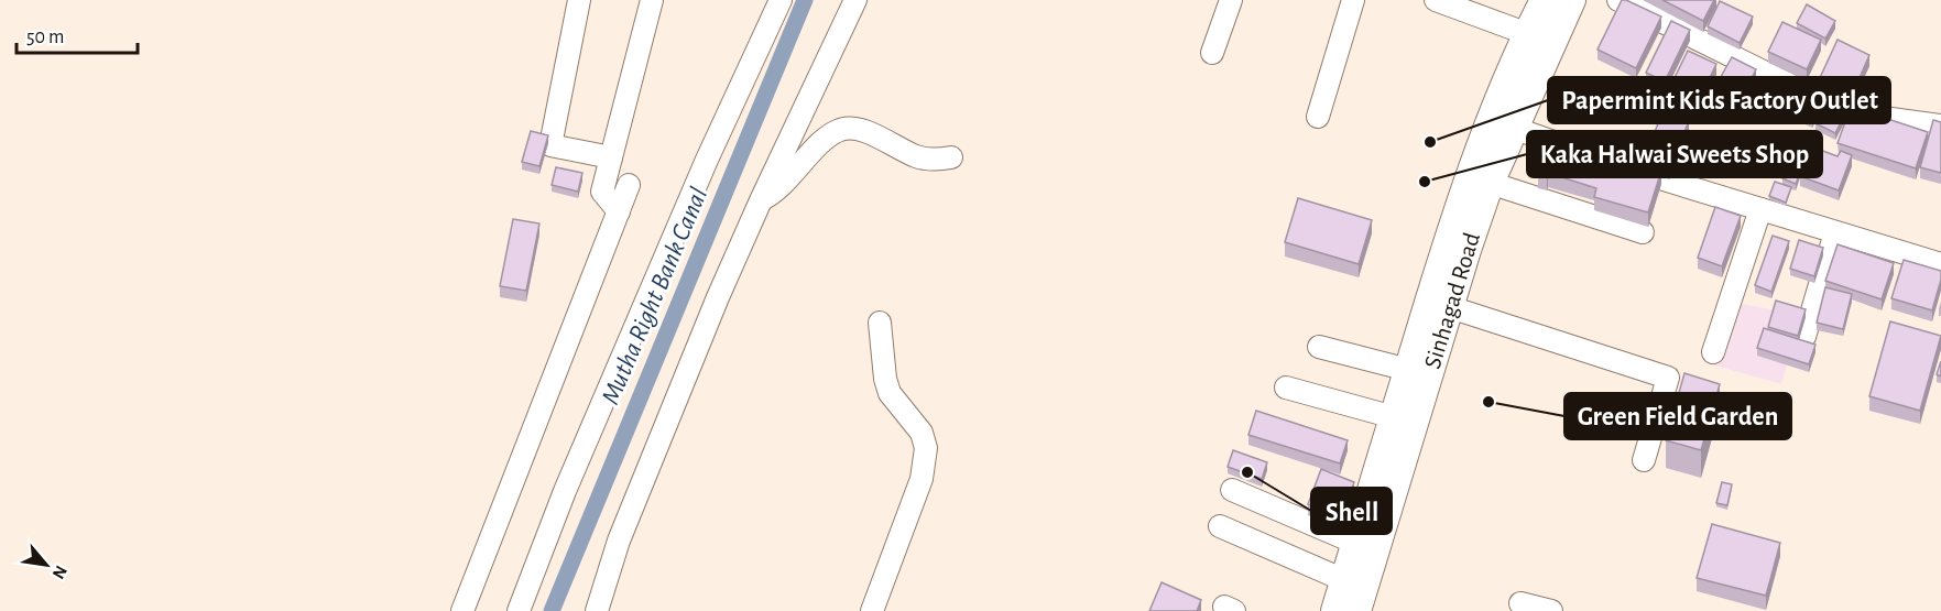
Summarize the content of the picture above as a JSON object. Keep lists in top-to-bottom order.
{
  "streets": {
    "main road": ["Sinhagad Road"]
  },
  "water": ["Mutha Right Bank Canal"],
  "places": [
    "Papermint Kids Factory Outlet",
    "Kaka Halwai Sweets Shop",
    "Green Field Garden",
    "Shell"
  ],
  "scale_bar": "50 m",
  "north": "bottom right"
}
